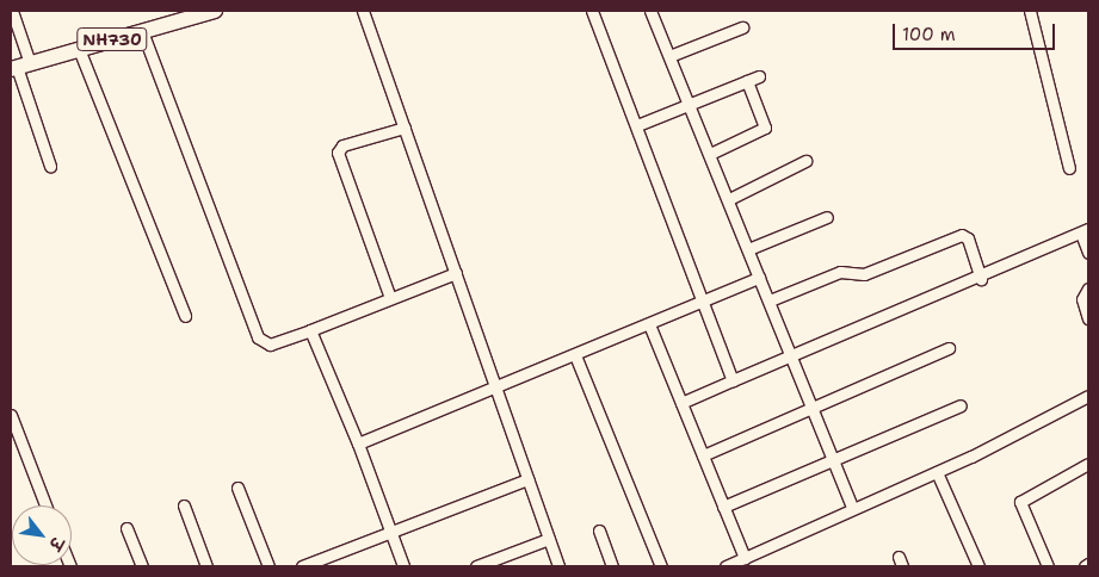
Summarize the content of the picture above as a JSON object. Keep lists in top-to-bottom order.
{
  "streets": {
    "highway": ["NH730"]
  },
  "scale_bar": "100 m",
  "north": "bottom right"
}
